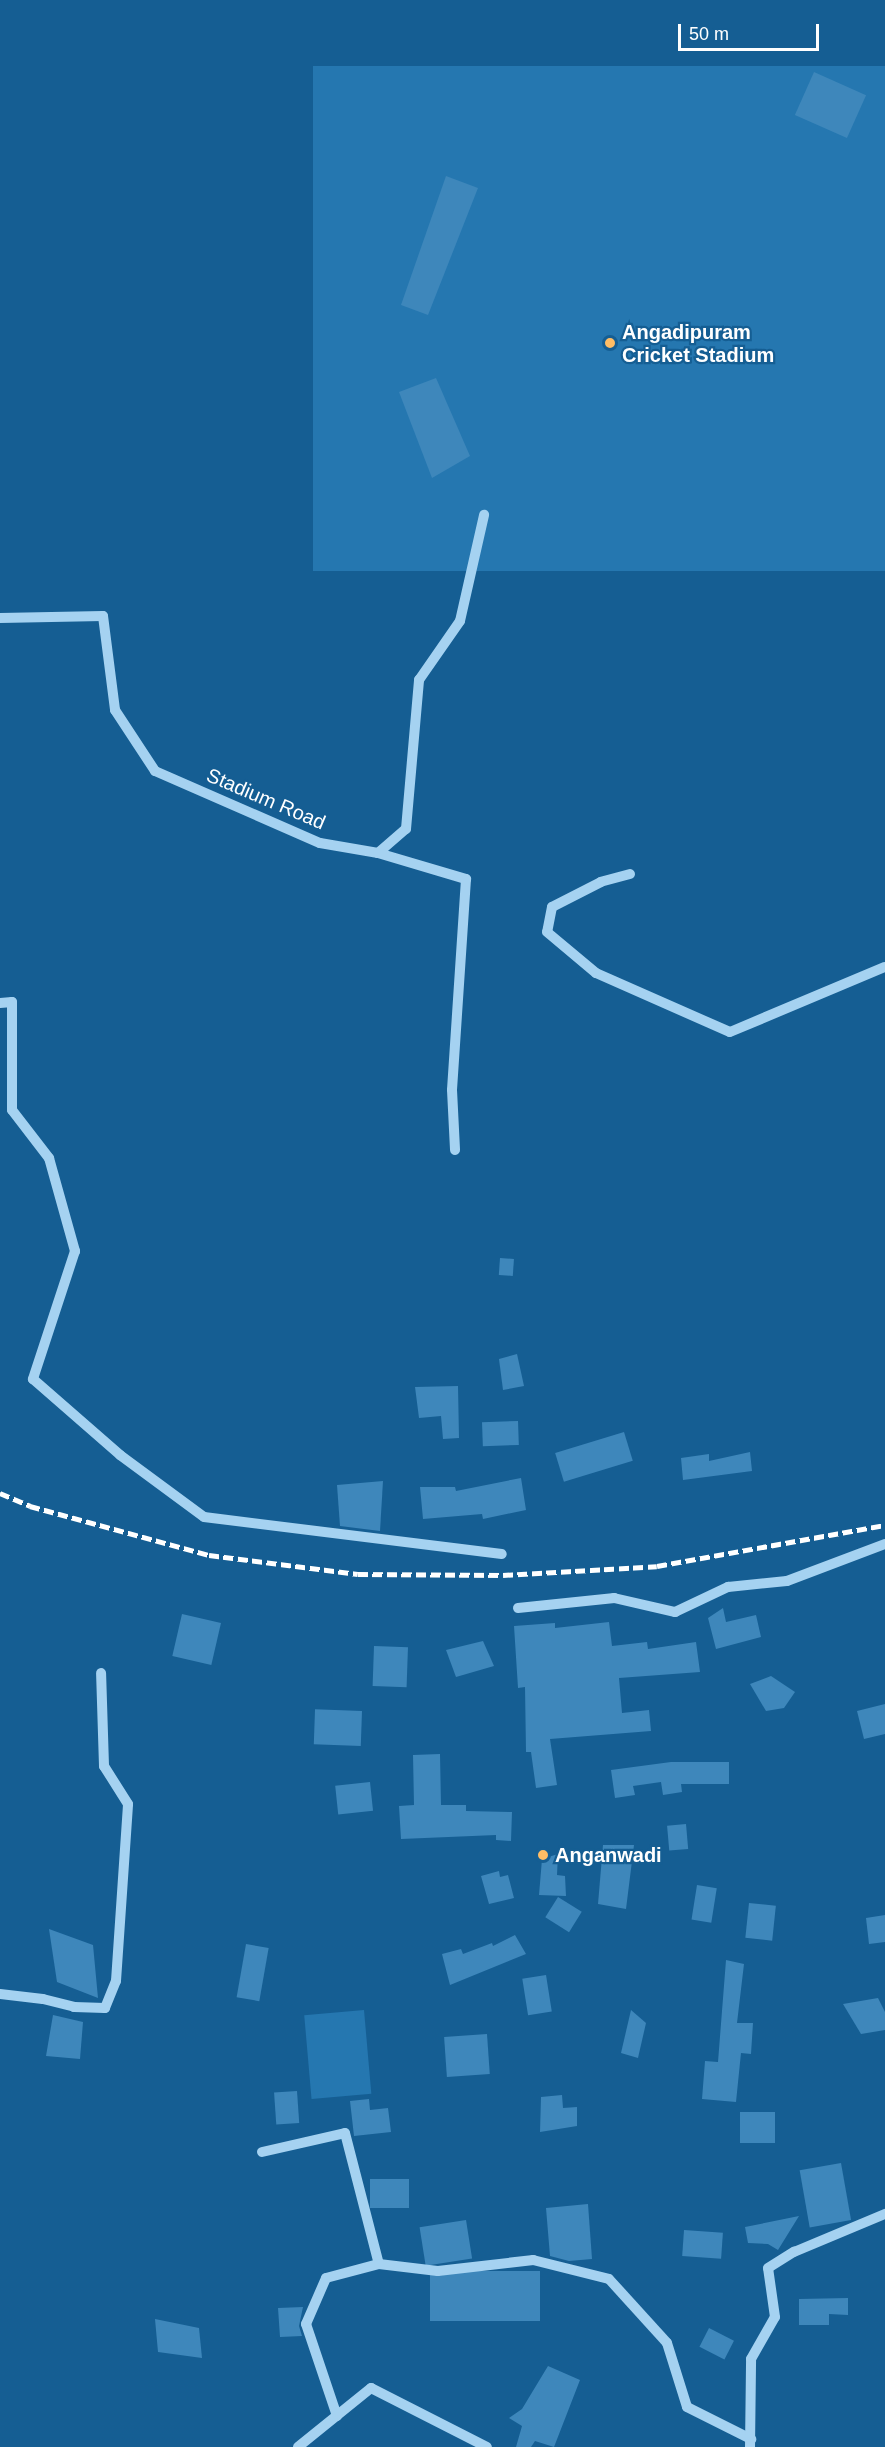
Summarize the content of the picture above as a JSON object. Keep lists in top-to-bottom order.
{
  "streets": {
    "street": ["Stadium Road"]
  },
  "places": ["Angadipuram Cricket Stadium", "Anganwadi"],
  "scale_bar": "50 m"
}
